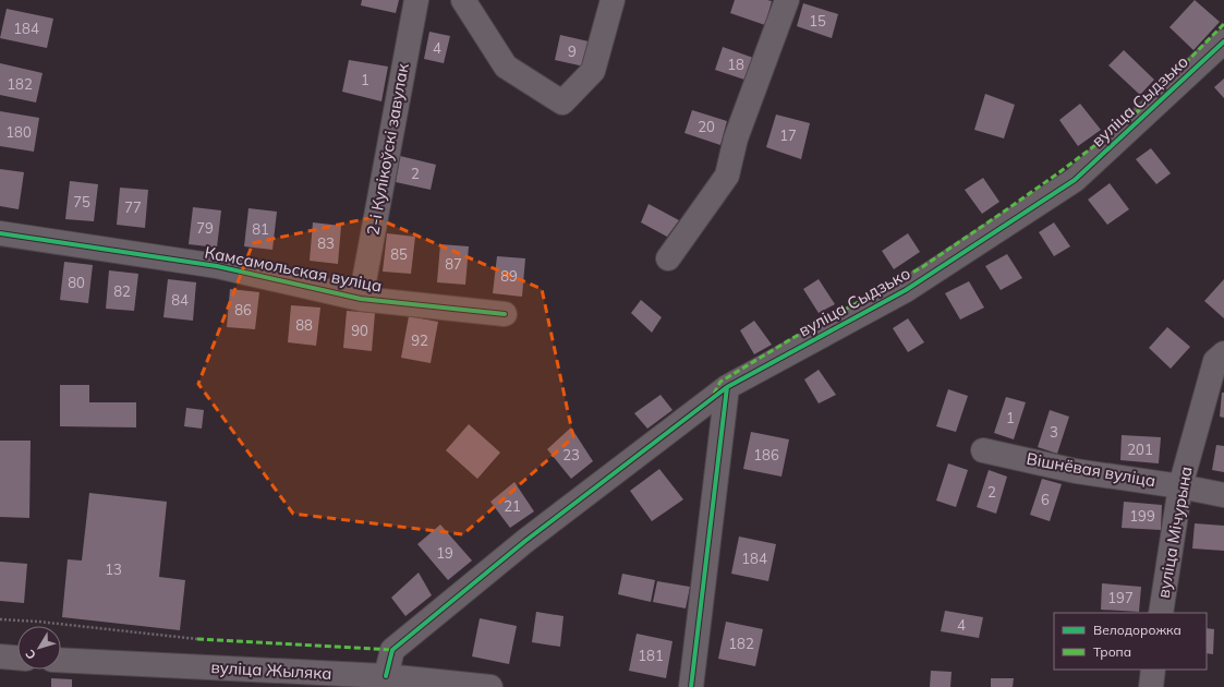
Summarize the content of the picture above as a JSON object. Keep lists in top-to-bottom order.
{
  "streets": {
    "street": [
      "вуліца Сыдзько",
      "2-і Кулікоўскі завулак",
      "Камсамольская вуліца",
      "Вішнёвая вуліца",
      "вуліца Мічурына",
      "вуліца Жыляка"
    ]
  },
  "crossings": [
    ["вуліца Сыдзько", "вуліца Жыляка"],
    ["2-і Кулікоўскі завулак", "Камсамольская вуліца"],
    ["Вішнёвая вуліца", "вуліца Мічурына"]
  ],
  "house_numbers": [
    "15",
    "184",
    "4",
    "9",
    "18",
    "1",
    "182",
    "20",
    "180",
    "17",
    "2",
    "75",
    "77",
    "79",
    "81",
    "83",
    "85",
    "87",
    "89",
    "80",
    "82",
    "84",
    "86",
    "88",
    "90",
    "92",
    "1",
    "3",
    "201",
    "23",
    "186",
    "2",
    "6",
    "21",
    "199",
    "19",
    "184",
    "13",
    "197",
    "4",
    "182",
    "181"
  ],
  "legend": ["Велодорожка", "Тропа"],
  "north": "bottom left"
}
